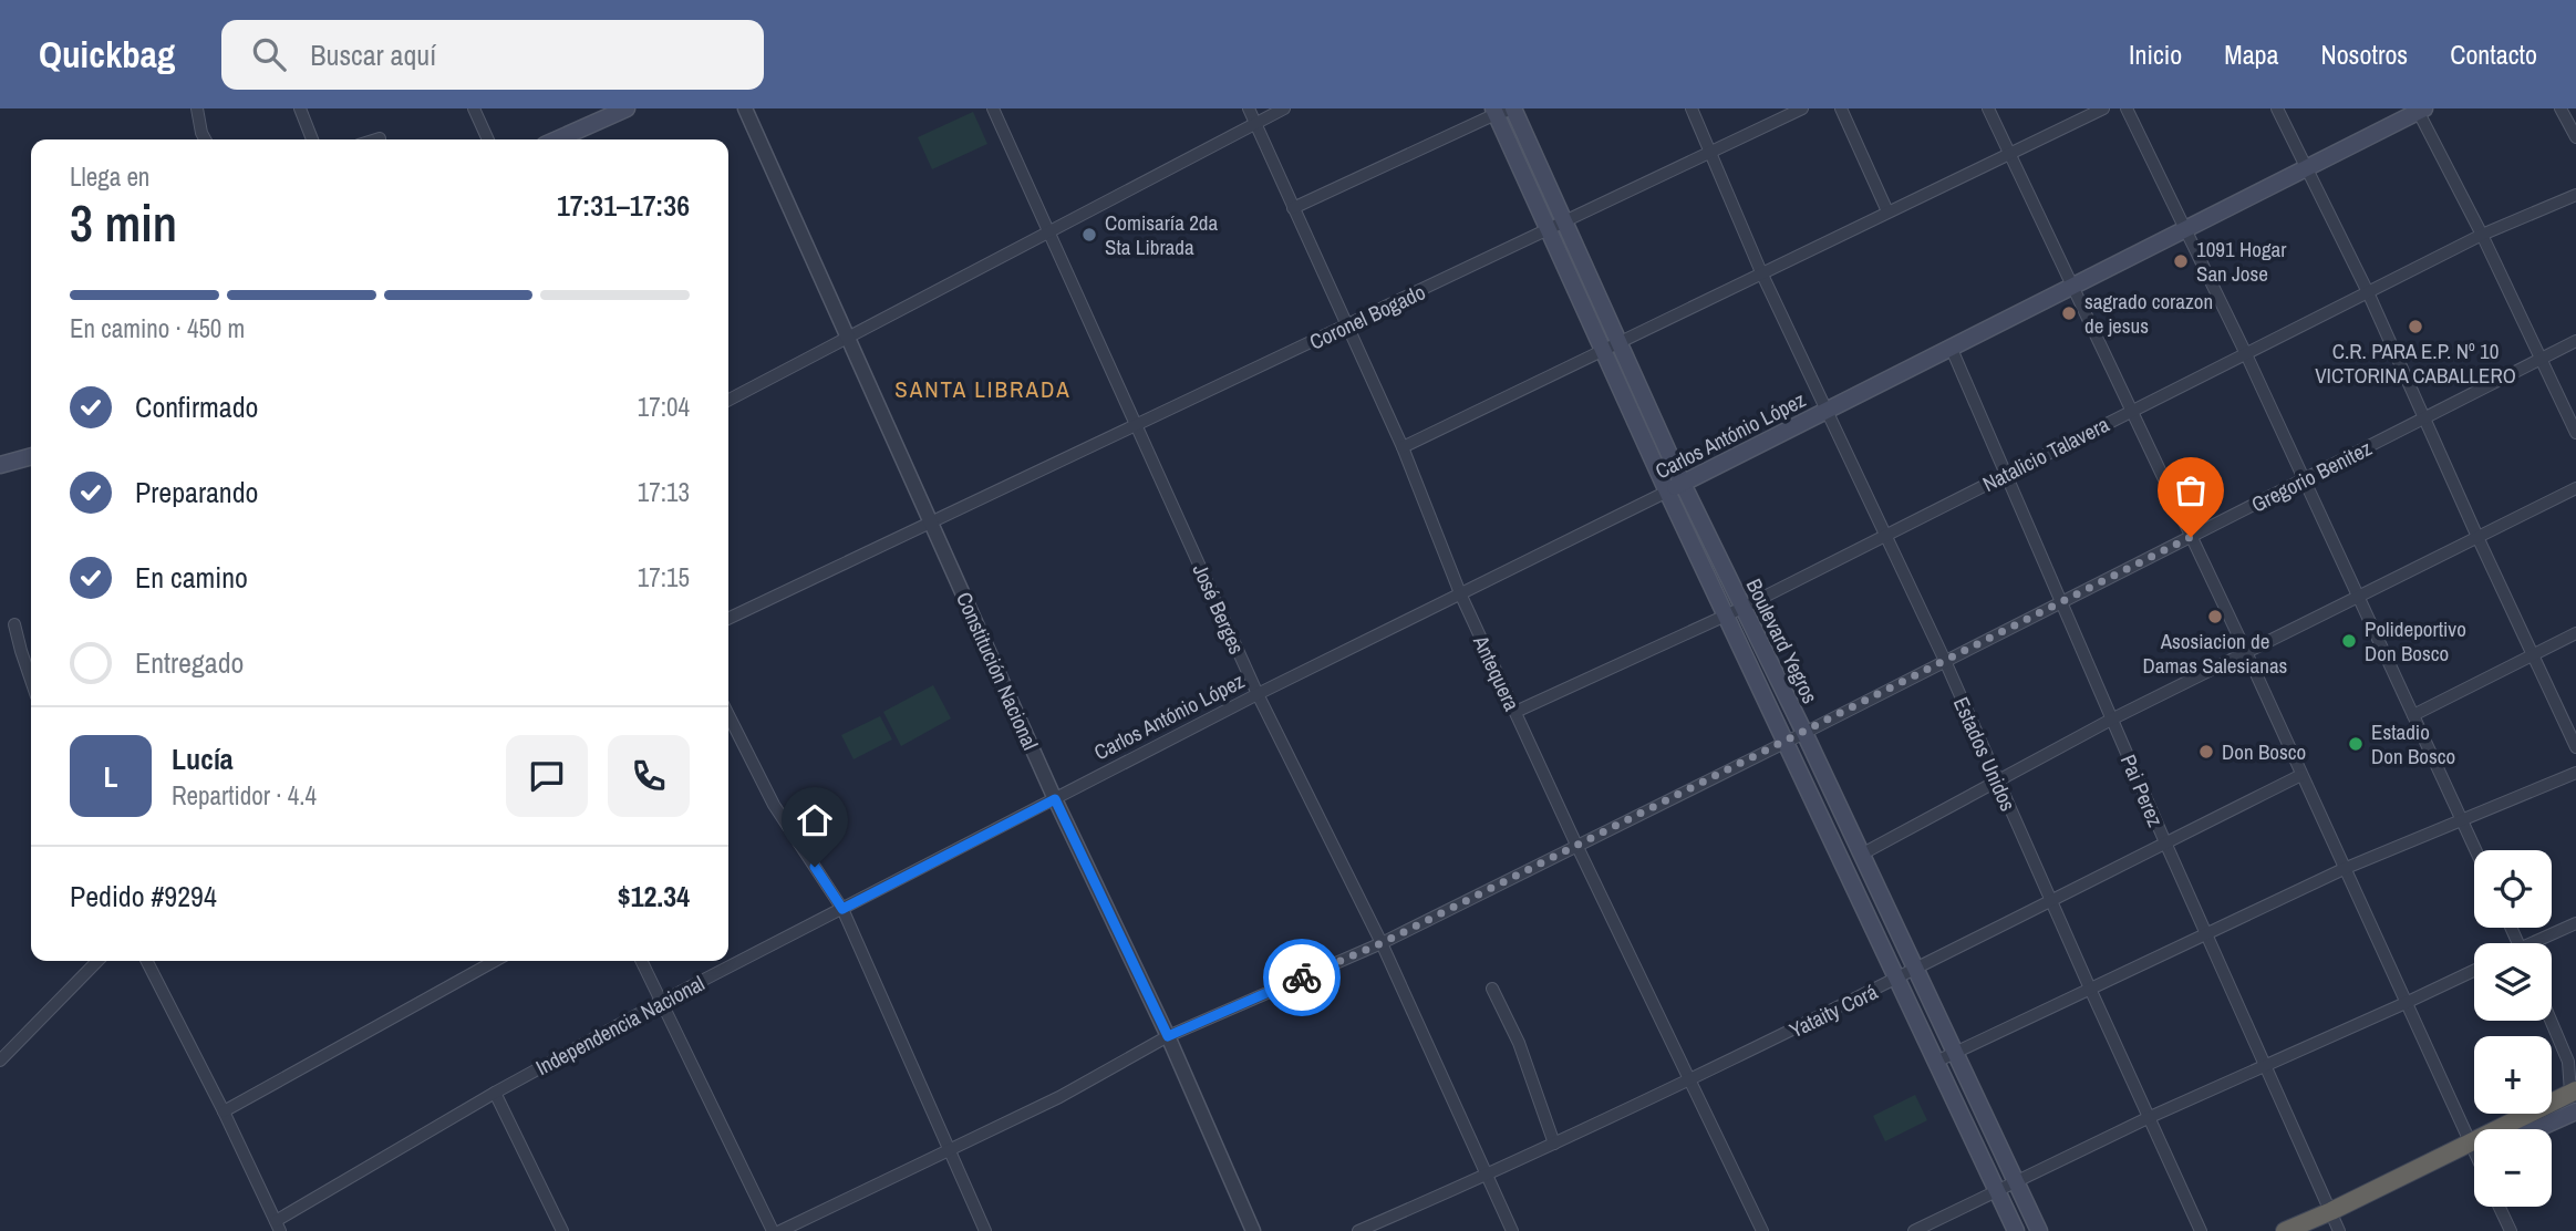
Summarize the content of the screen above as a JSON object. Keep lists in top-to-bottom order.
{
  "streets": {
    "main road": ["Carlos António López", "Boulevard Yegros"],
    "street": [
      "Coronel Bogado",
      "Natalicio Talavera",
      "Gregorio Benitez",
      "José Berges",
      "Constitución Nacional",
      "Antequera",
      "Estados Unidos",
      "Pai Perez",
      "Yataity Corá",
      "Independencia Nacional"
    ]
  },
  "crossings": [
    ["Coronel Bogado", "José Berges"],
    ["Coronel Bogado", "Boulevard Yegros"],
    ["Coronel Bogado", "Constitución Nacional"],
    ["Coronel Bogado", "Antequera"],
    ["Coronel Bogado", "Estados Unidos"],
    ["Carlos António López", "José Berges"],
    ["Carlos António López", "Boulevard Yegros"],
    ["Carlos António López", "Constitución Nacional"],
    ["Carlos António López", "Antequera"],
    ["Carlos António López", "Estados Unidos"],
    ["Carlos António López", "Pai Perez"],
    ["Carlos António López", "Independencia Nacional"],
    ["Natalicio Talavera", "Boulevard Yegros"],
    ["Natalicio Talavera", "Antequera"],
    ["Natalicio Talavera", "Estados Unidos"],
    ["Natalicio Talavera", "Pai Perez"],
    ["Gregorio Benitez", "José Berges"],
    ["Gregorio Benitez", "Boulevard Yegros"],
    ["Gregorio Benitez", "Constitución Nacional"],
    ["Gregorio Benitez", "Antequera"],
    ["Gregorio Benitez", "Estados Unidos"],
    ["Gregorio Benitez", "Pai Perez"],
    ["José Berges", "Yataity Corá"],
    ["Boulevard Yegros", "Yataity Corá"],
    ["Constitución Nacional", "Independencia Nacional"],
    ["Antequera", "Yataity Corá"],
    ["Estados Unidos", "Yataity Corá"],
    ["Pai Perez", "Yataity Corá"]
  ],
  "districts": ["SANTA LIBRADA"],
  "places": [
    "Comisaría 2da Sta Librada",
    "1091 Hogar San Jose",
    "sagrado corazon de jesus",
    "C.R. PARA E.P. Nº 10 VICTORINA CABALLERO",
    "Asosiacion de Damas Salesianas",
    "Polideportivo Don Bosco",
    "Estadio Don Bosco",
    "Don Bosco"
  ],
  "page": {
    "header": "Quickbag",
    "search": "Buscar aquí",
    "nav": [
      "Inicio",
      "Mapa",
      "Nosotros",
      "Contacto"
    ],
    "heading": ["3 min", "Llega en", "17:31–17:36"],
    "panel": [
      "Lucía",
      "Repartidor · 4.4",
      "Pedido #9294",
      "$12.34"
    ],
    "bar": "En camino · 450 m",
    "list": [
      ["Confirmado", "17:04"],
      ["Preparando", "17:13"],
      ["En camino", "17:15"],
      "Entregado"
    ],
    "round": "L",
    "map_buttons": ["+", "−"]
  }
}
